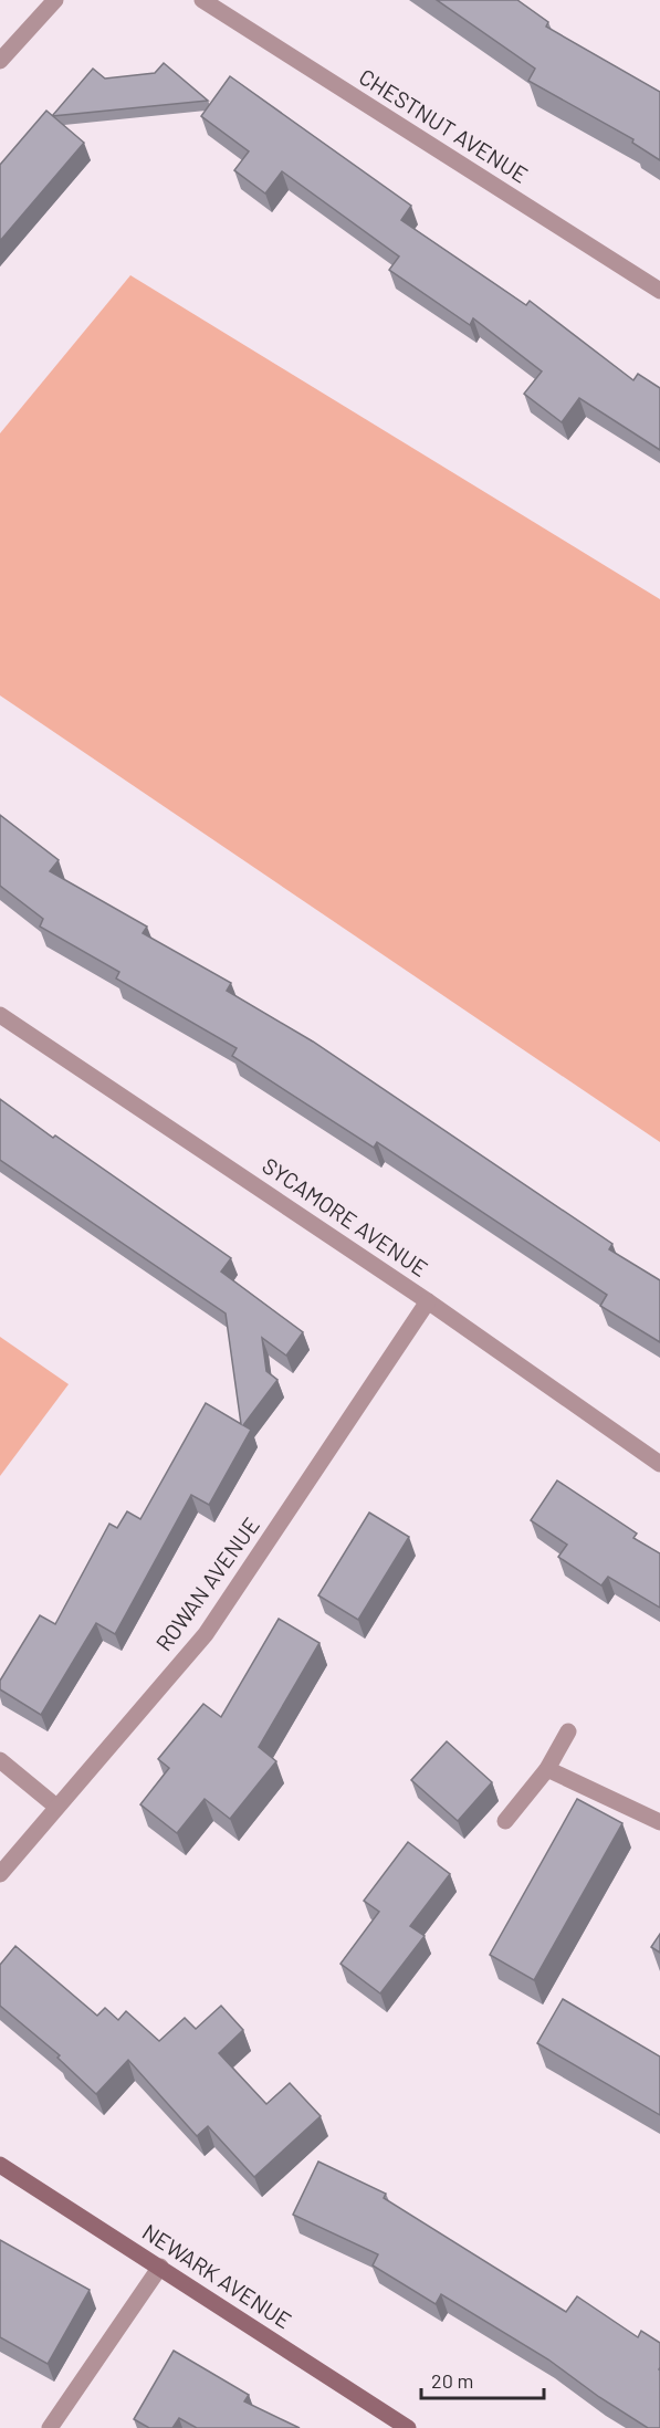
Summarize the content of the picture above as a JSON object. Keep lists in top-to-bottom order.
{
  "streets": {
    "street": [
      "CHESTNUT AVENUE",
      "SYCAMORE AVENUE",
      "ROWAN AVENUE",
      "NEWARK AVENUE"
    ]
  },
  "crossings": [
    ["SYCAMORE AVENUE", "ROWAN AVENUE"]
  ],
  "scale_bar": "20 m"
}
